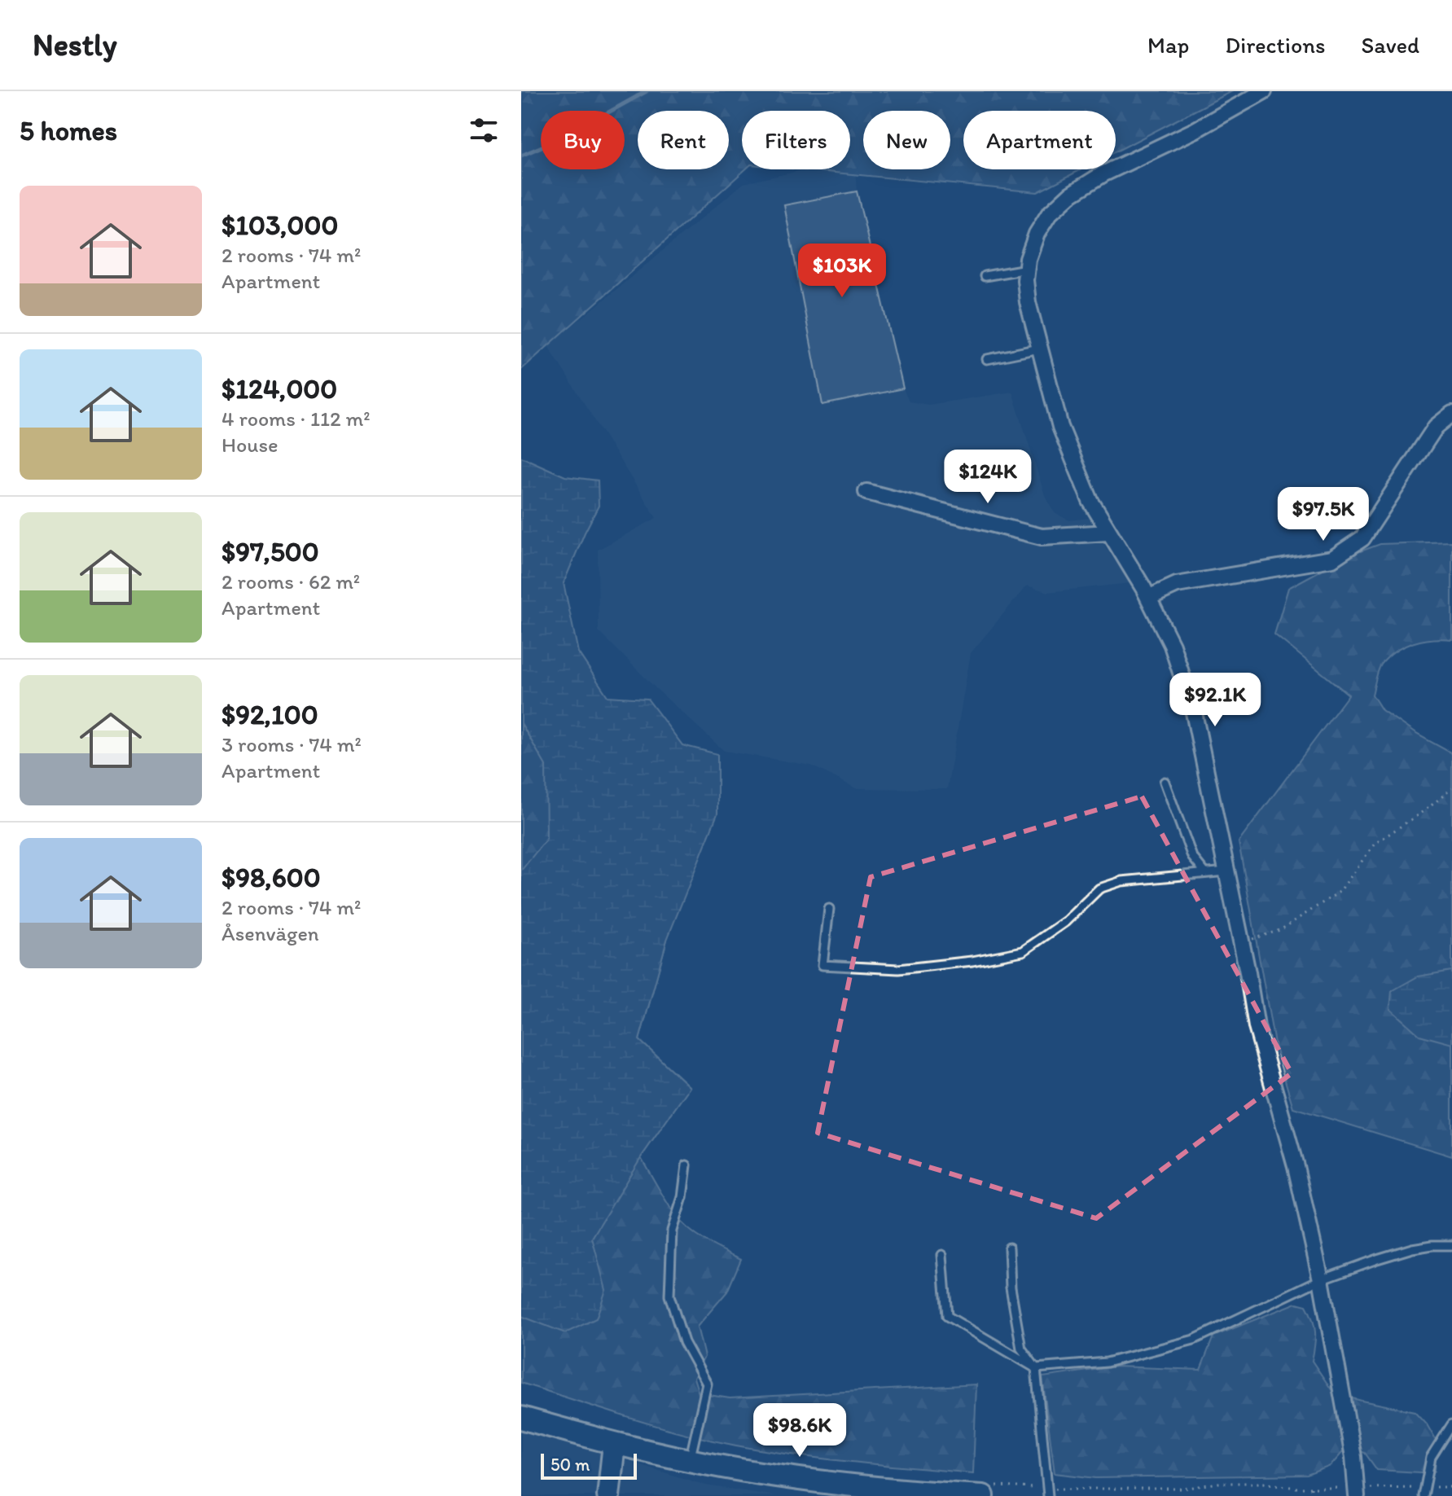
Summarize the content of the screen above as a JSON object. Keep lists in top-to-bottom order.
{
  "scale_bar": "50 m",
  "page": {
    "header": "Nestly",
    "nav": ["Map", "Directions", "Saved"],
    "heading": "5 homes",
    "chip": [
      "Buy",
      "Rent",
      "Filters",
      "New",
      "Apartment"
    ],
    "list": [
      {
        "name": "$103,000",
        "note": "2 rooms · 74 m² · Apartment"
      },
      {
        "name": "$124,000",
        "note": "4 rooms · 112 m² · House"
      },
      {
        "name": "$97,500",
        "note": "2 rooms · 62 m² · Apartment"
      },
      {
        "name": "$92,100",
        "note": "3 rooms · 74 m² · Apartment"
      },
      {
        "name": "$98,600",
        "note": "2 rooms · 74 m² · Åsenvägen"
      }
    ],
    "price": [
      "$103K",
      "$124K",
      "$97.5K",
      "$92.1K",
      "$98.6K"
    ],
    "scale": "50 m"
  }
}
